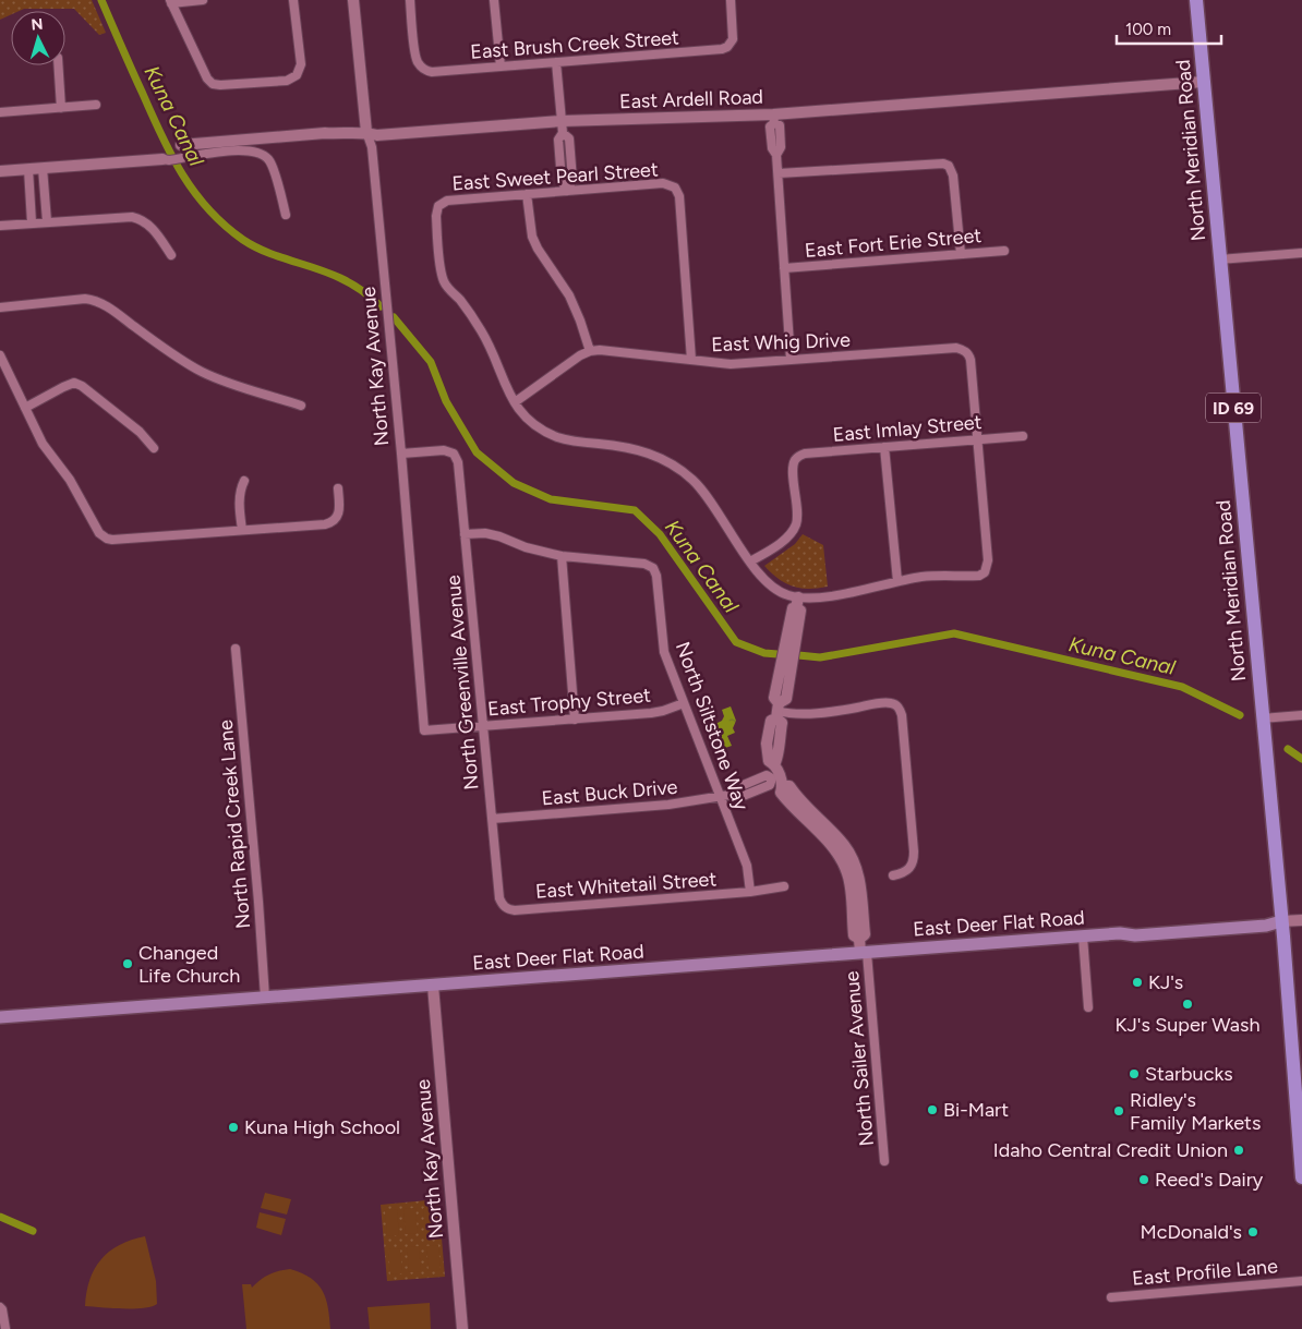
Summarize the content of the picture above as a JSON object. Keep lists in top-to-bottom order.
{
  "streets": {
    "main road": ["North Meridian Road", "ID 69", "East Deer Flat Road"],
    "street": [
      "East Brush Creek Street",
      "East Ardell Road",
      "East Sweet Pearl Street",
      "East Fort Erie Street",
      "East Whig Drive",
      "North Kay Avenue",
      "East Imlay Street",
      "North Greenville Avenue",
      "East Trophy Street",
      "North Siltstone Way",
      "East Buck Drive",
      "North Rapid Creek Lane",
      "East Whitetail Street",
      "North Sailer Avenue",
      "East Profile Lane"
    ]
  },
  "crossings": [
    ["East Ardell Road", "North Meridian Road"],
    ["East Ardell Road", "North Kay Avenue"],
    ["North Meridian Road", "East Deer Flat Road"],
    ["East Sweet Pearl Street", "East Whig Drive"],
    ["East Whig Drive", "East Imlay Street"],
    ["North Kay Avenue", "North Greenville Avenue"],
    ["North Kay Avenue", "East Trophy Street"],
    ["North Kay Avenue", "East Deer Flat Road"],
    ["North Greenville Avenue", "East Trophy Street"],
    ["North Greenville Avenue", "East Buck Drive"],
    ["North Greenville Avenue", "East Whitetail Street"],
    ["East Trophy Street", "North Siltstone Way"],
    ["North Siltstone Way", "East Buck Drive"],
    ["North Siltstone Way", "East Whitetail Street"],
    ["North Rapid Creek Lane", "East Deer Flat Road"],
    ["East Deer Flat Road", "North Sailer Avenue"]
  ],
  "water": ["Kuna Canal"],
  "places": [
    "Changed Life Church",
    "KJ's",
    "KJ's Super Wash",
    "Starbucks",
    "Bi-Mart",
    "Ridley's Family Markets",
    "Kuna High School",
    "Idaho Central Credit Union",
    "Reed's Dairy",
    "McDonald's"
  ],
  "scale_bar": "100 m",
  "north": "top"
}
